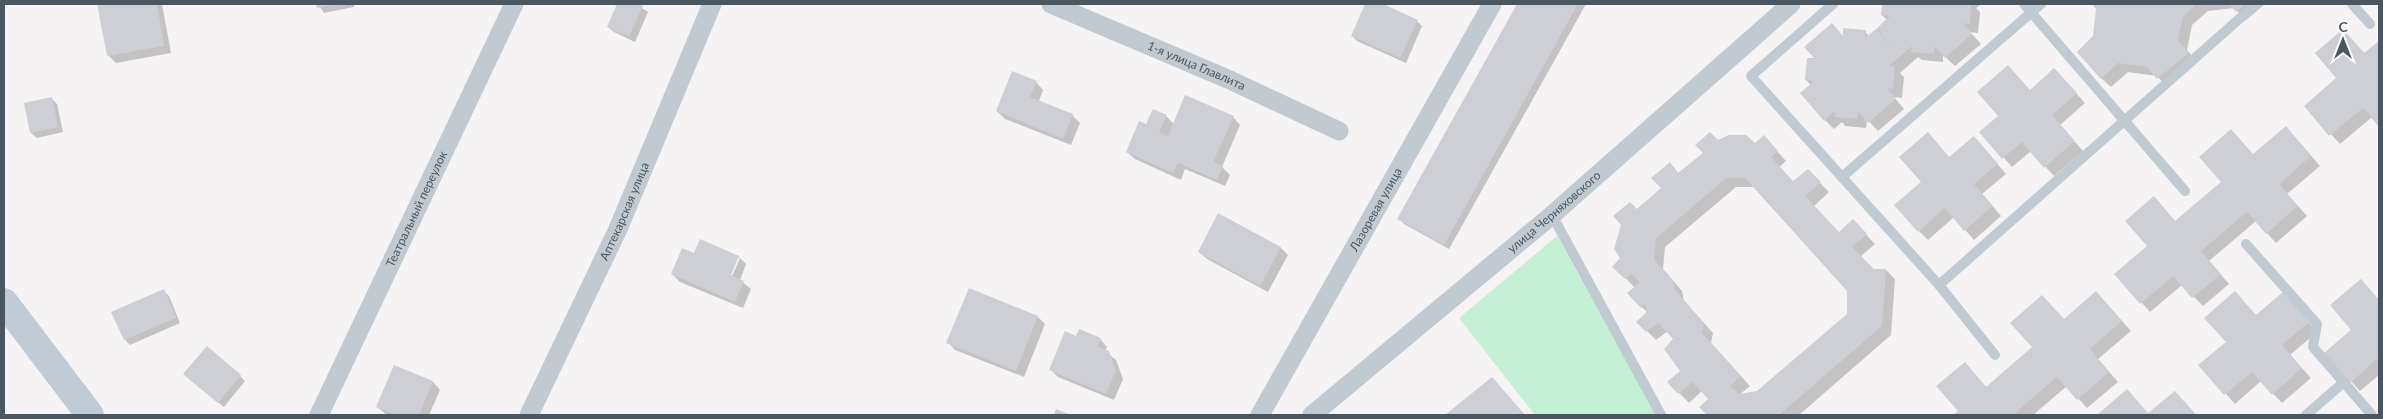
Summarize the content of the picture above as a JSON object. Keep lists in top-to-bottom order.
{
  "streets": {
    "street": [
      "1-я улица Главлита",
      "Театральный переулок",
      "Лазоревая улица",
      "Аптекарская улица",
      "улица Черняховского"
    ]
  },
  "north": "top"
}
